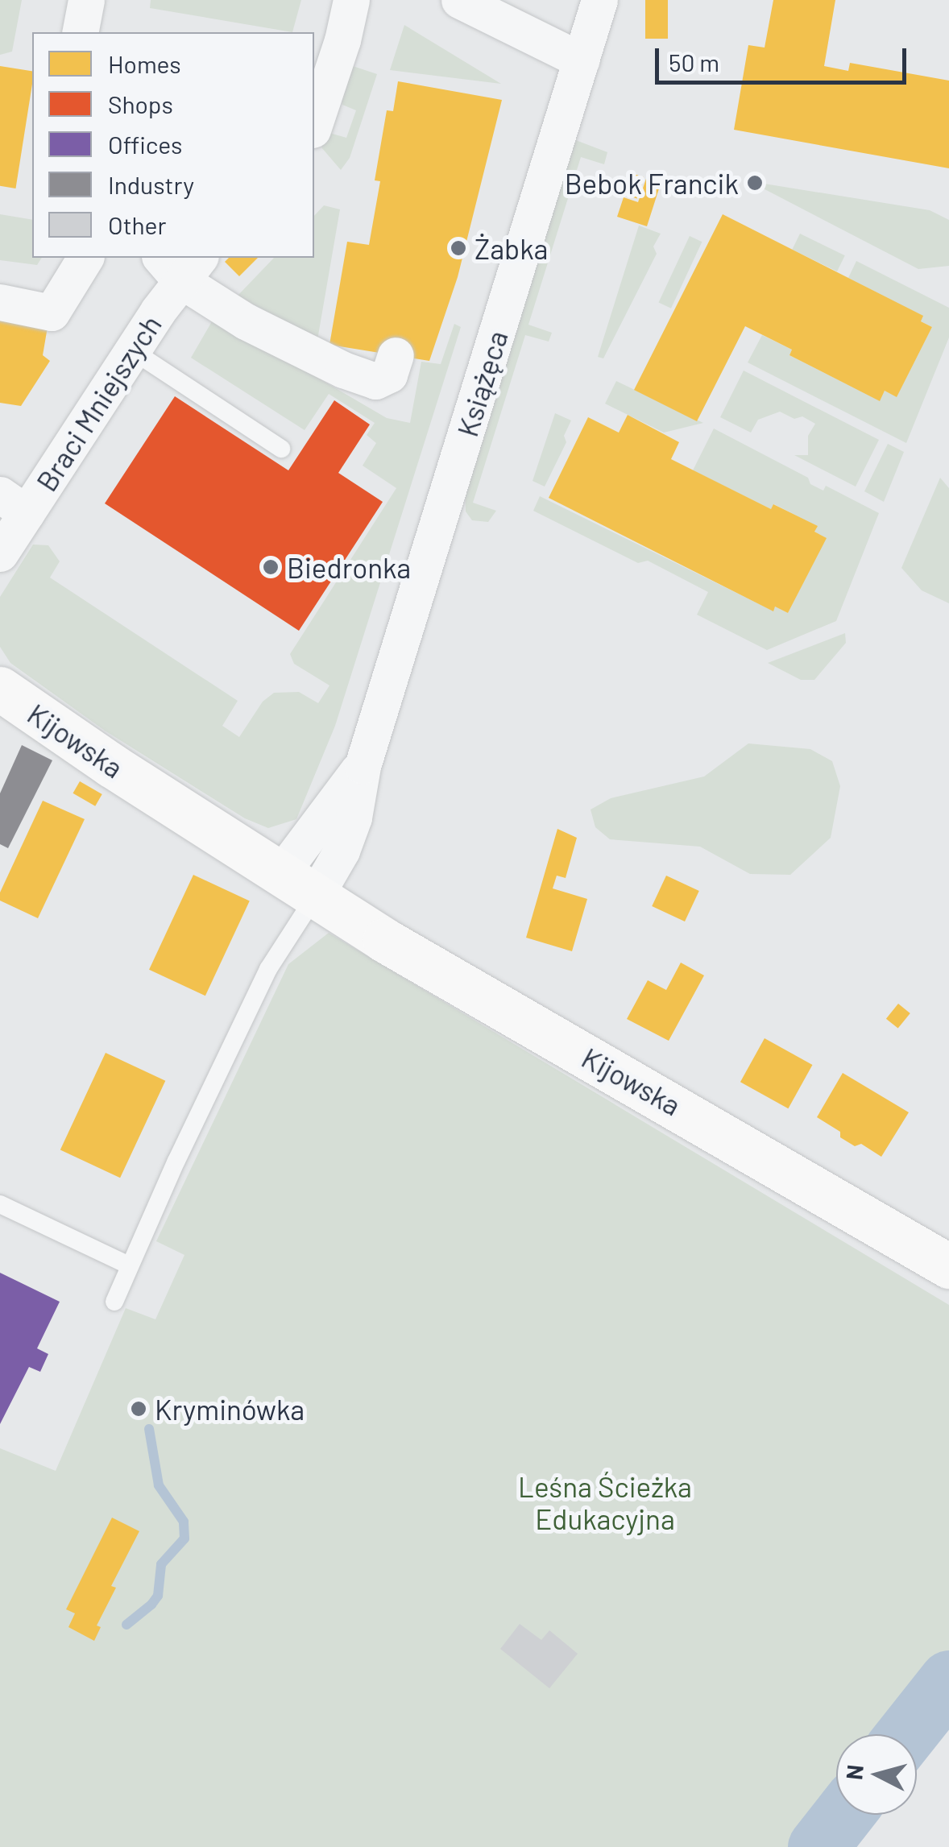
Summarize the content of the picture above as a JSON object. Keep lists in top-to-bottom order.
{
  "streets": {
    "street": ["Książęca", "Braci Mniejszych", "Kijowska"]
  },
  "crossings": [
    ["Książęca", "Kijowska"]
  ],
  "parks": ["Leśna Ścieżka Edukacyjna"],
  "places": [
    "Bebok Francik",
    "Żabka",
    "Biedronka",
    "Kryminówka"
  ],
  "legend": [
    "Homes",
    "Shops",
    "Offices",
    "Industry",
    "Other"
  ],
  "scale_bar": "50 m",
  "north": "left"
}
